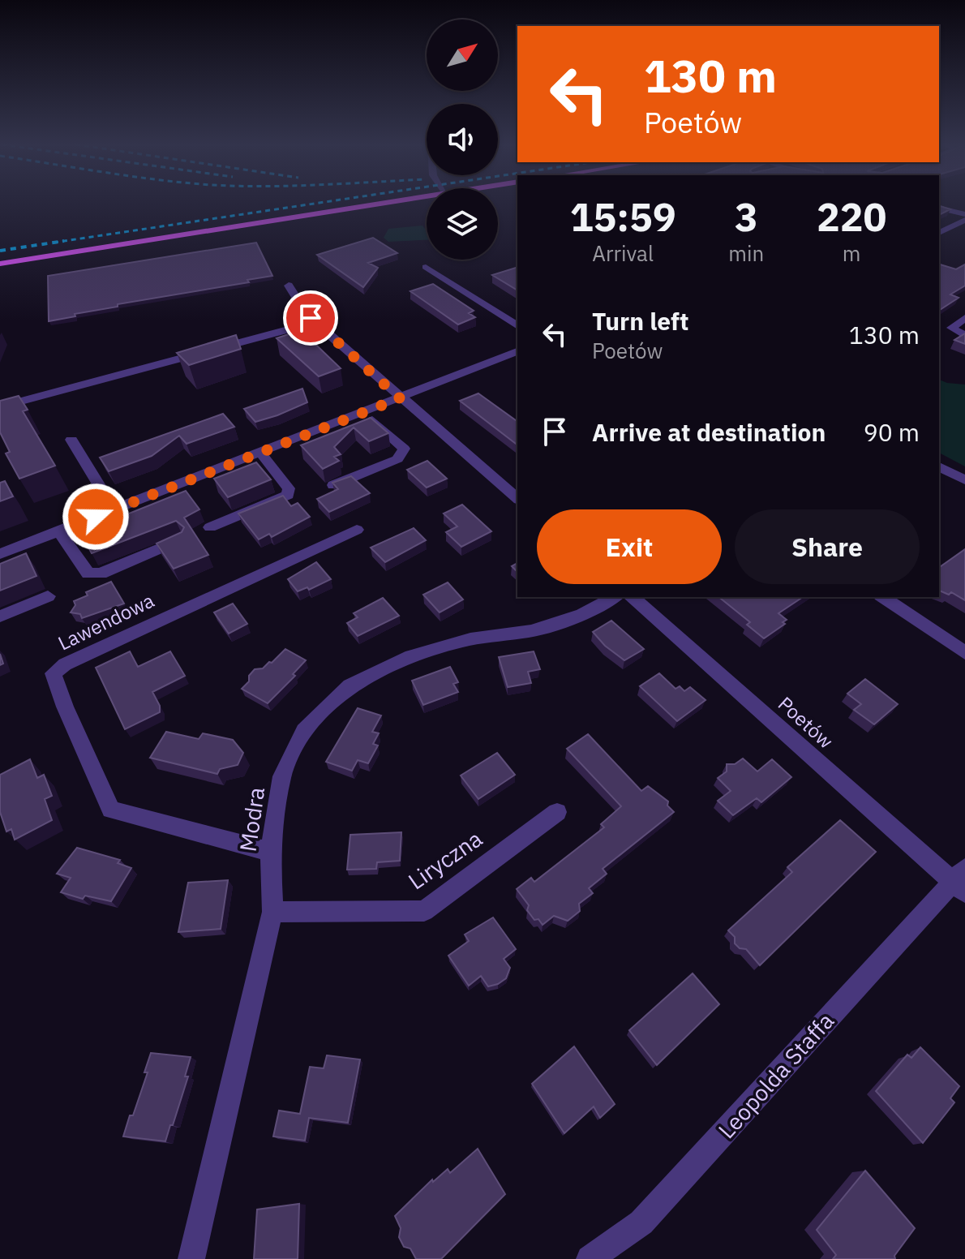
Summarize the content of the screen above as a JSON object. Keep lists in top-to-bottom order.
{
  "streets": {
    "street": [
      "Lawendowa",
      "Poetów",
      "Modra",
      "Liryczna",
      "Leopolda Staffa"
    ]
  },
  "crossings": [
    ["Lawendowa", "Modra"],
    ["Poetów", "Leopolda Staffa"],
    ["Modra", "Liryczna"]
  ],
  "north": "top right",
  "page": {
    "turn": ["130 m", "Poetów"],
    "eta": [
      "15:59",
      "Arrival",
      "3",
      "min",
      "220",
      "m"
    ],
    "list": [
      {
        "name": "Turn left",
        "note": "Poetów",
        "value": "130 m"
      },
      {
        "name": "Arrive at destination",
        "value": "90 m"
      }
    ],
    "buttons": ["Exit", "Share"]
  }
}
